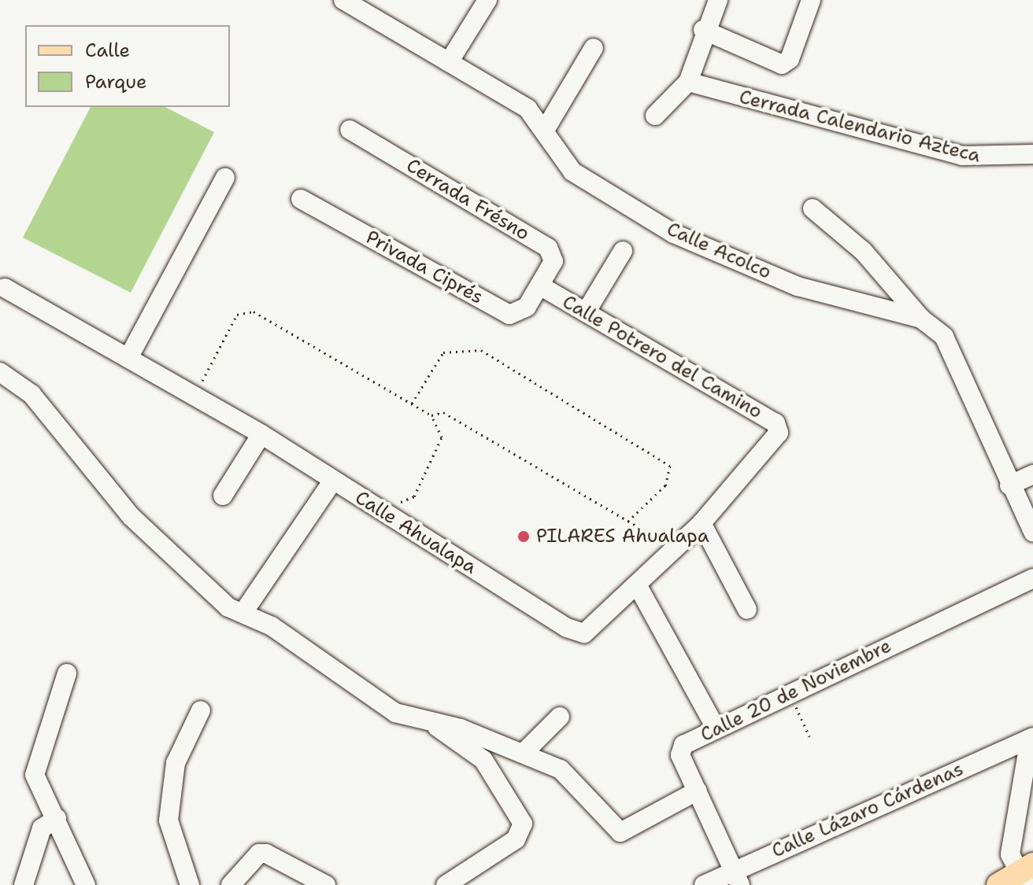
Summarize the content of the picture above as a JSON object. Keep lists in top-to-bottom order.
{
  "streets": {
    "street": [
      "Cerrada Calendario Azteca",
      "Cerrada Frésno",
      "Calle Acolco",
      "Privada Ciprés",
      "Calle Potrero del Camino",
      "Calle Ahualapa",
      "Calle 20 de Noviembre",
      "Calle Lázaro Cárdenas"
    ]
  },
  "crossings": [
    ["Cerrada Frésno", "Privada Ciprés"],
    ["Cerrada Frésno", "Calle Potrero del Camino"],
    ["Privada Ciprés", "Calle Potrero del Camino"],
    ["Calle Potrero del Camino", "Calle Ahualapa"],
    ["Calle 20 de Noviembre", "Calle Lázaro Cárdenas"]
  ],
  "places": ["PILARES Ahualapa"],
  "legend": ["Calle", "Parque"]
}
